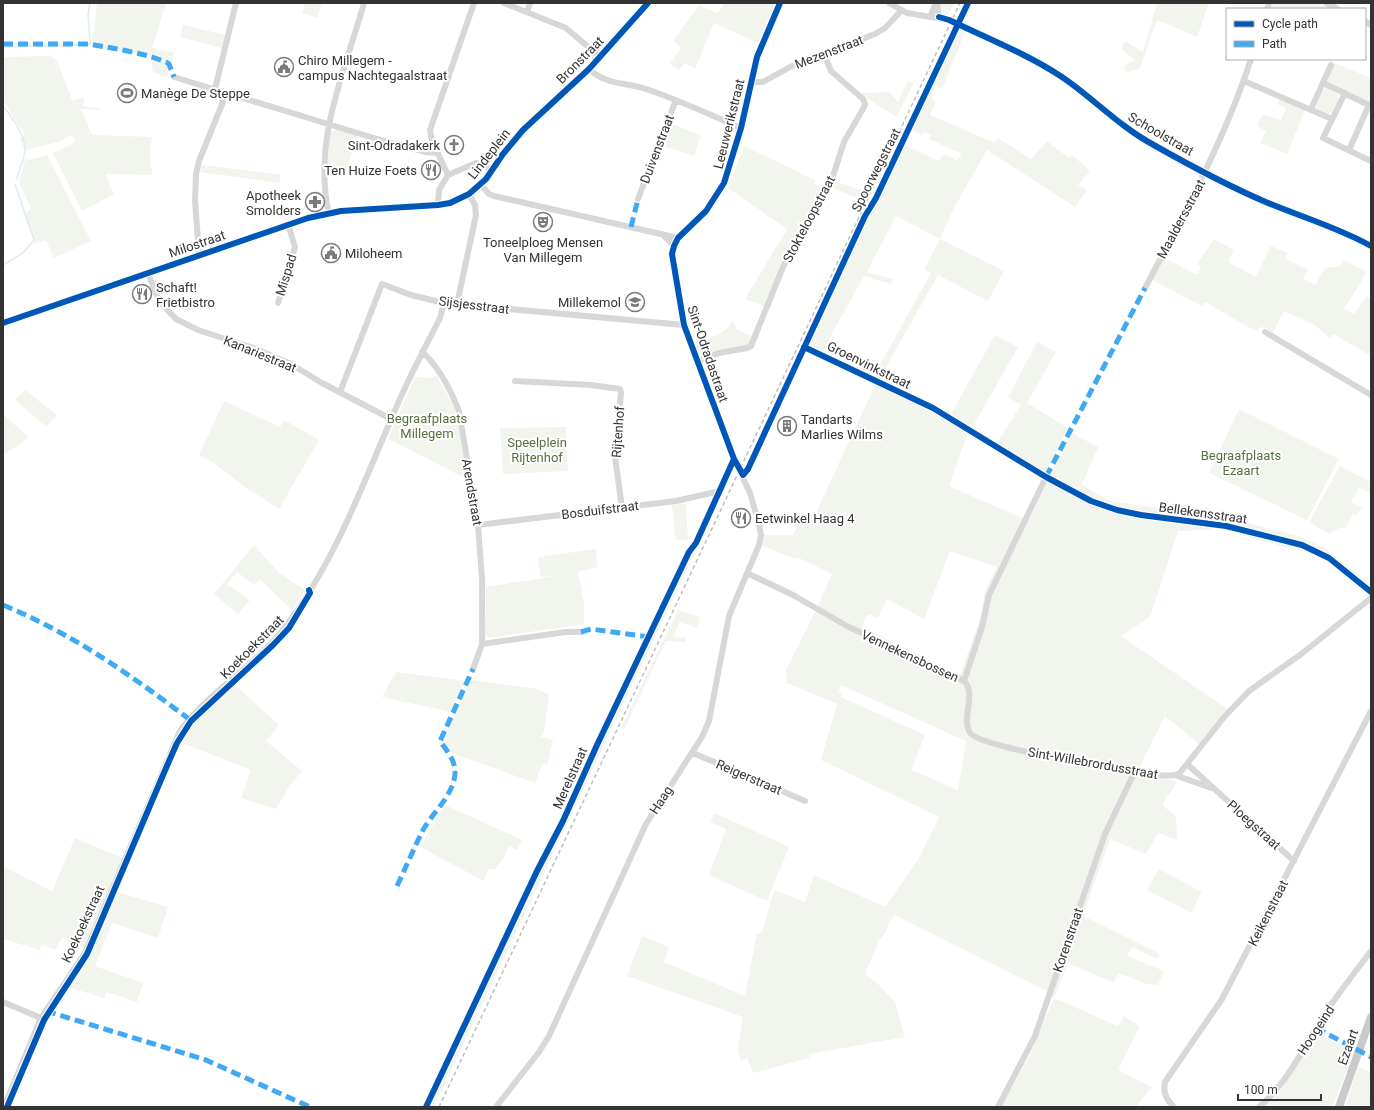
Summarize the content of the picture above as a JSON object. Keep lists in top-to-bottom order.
{
  "streets": {
    "main road": ["Ezaart"],
    "street": [
      "Mezenstraat",
      "Bronstraat",
      "Leeuwerikstraat",
      "Schoolstraat",
      "Duivenstraat",
      "Lindeplein",
      "Spoorwegstraat",
      "Stokteloopstraat",
      "Maaldersstraat",
      "Milostraat",
      "Mispad",
      "Sijsjesstraat",
      "Kanariestraat",
      "Sint-Odradastraat",
      "Groenvinkstraat",
      "Rijtenhof",
      "Arendstraat",
      "Bosduifstraat",
      "Bellekensstraat",
      "Koekoekstraat",
      "Vennekensbossen",
      "Sint-Willebrordusstraat",
      "Reigerstraat",
      "Merelstraat",
      "Haag",
      "Ploegstraat",
      "Keikenstraat",
      "Korenstraat",
      "Hoogeind"
    ]
  },
  "crossings": [
    ["Mezenstraat", "Leeuwerikstraat"],
    ["Mezenstraat", "Schoolstraat"],
    ["Mezenstraat", "Stokteloopstraat"],
    ["Bronstraat", "Duivenstraat"],
    ["Bronstraat", "Lindeplein"],
    ["Leeuwerikstraat", "Duivenstraat"],
    ["Leeuwerikstraat", "Sint-Odradastraat"],
    ["Schoolstraat", "Spoorwegstraat"],
    ["Schoolstraat", "Maaldersstraat"],
    ["Lindeplein", "Milostraat"],
    ["Spoorwegstraat", "Groenvinkstraat"],
    ["Stokteloopstraat", "Sint-Odradastraat"],
    ["Milostraat", "Mispad"],
    ["Milostraat", "Kanariestraat"],
    ["Sijsjesstraat", "Kanariestraat"],
    ["Sijsjesstraat", "Sint-Odradastraat"],
    ["Sijsjesstraat", "Koekoekstraat"],
    ["Kanariestraat", "Koekoekstraat"],
    ["Sint-Odradastraat", "Merelstraat"],
    ["Sint-Odradastraat", "Haag"],
    ["Groenvinkstraat", "Bellekensstraat"],
    ["Groenvinkstraat", "Vennekensbossen"],
    ["Rijtenhof", "Bosduifstraat"],
    ["Arendstraat", "Bosduifstraat"],
    ["Arendstraat", "Koekoekstraat"],
    ["Bosduifstraat", "Merelstraat"],
    ["Bellekensstraat", "Vennekensbossen"],
    ["Vennekensbossen", "Sint-Willebrordusstraat"],
    ["Vennekensbossen", "Haag"],
    ["Sint-Willebrordusstraat", "Ploegstraat"],
    ["Sint-Willebrordusstraat", "Korenstraat"],
    ["Reigerstraat", "Haag"],
    ["Ploegstraat", "Keikenstraat"]
  ],
  "parks": ["Begraafplaats Millegem", "Speelplein Rijtenhof", "Begraafplaats Ezaart"],
  "places": {
    "public building": ["Chiro Millegem - campus Nachtegaalstraat", "Miloheem"],
    "sports": ["Manège De Steppe"],
    "church": ["Sint-Odradakerk"],
    "restaurant": ["Ten Huize Foets", "Schaft! Frietbistro", "Eetwinkel Haag 4"],
    "pharmacy": ["Apotheek Smolders"],
    "theatre": ["Toneelploeg Mensen Van Millegem"],
    "school or university": ["Millekemol"],
    "building": ["Tandarts Marlies Wilms"]
  },
  "legend": ["Cycle path", "Path"],
  "scale_bar": "100 m"
}
